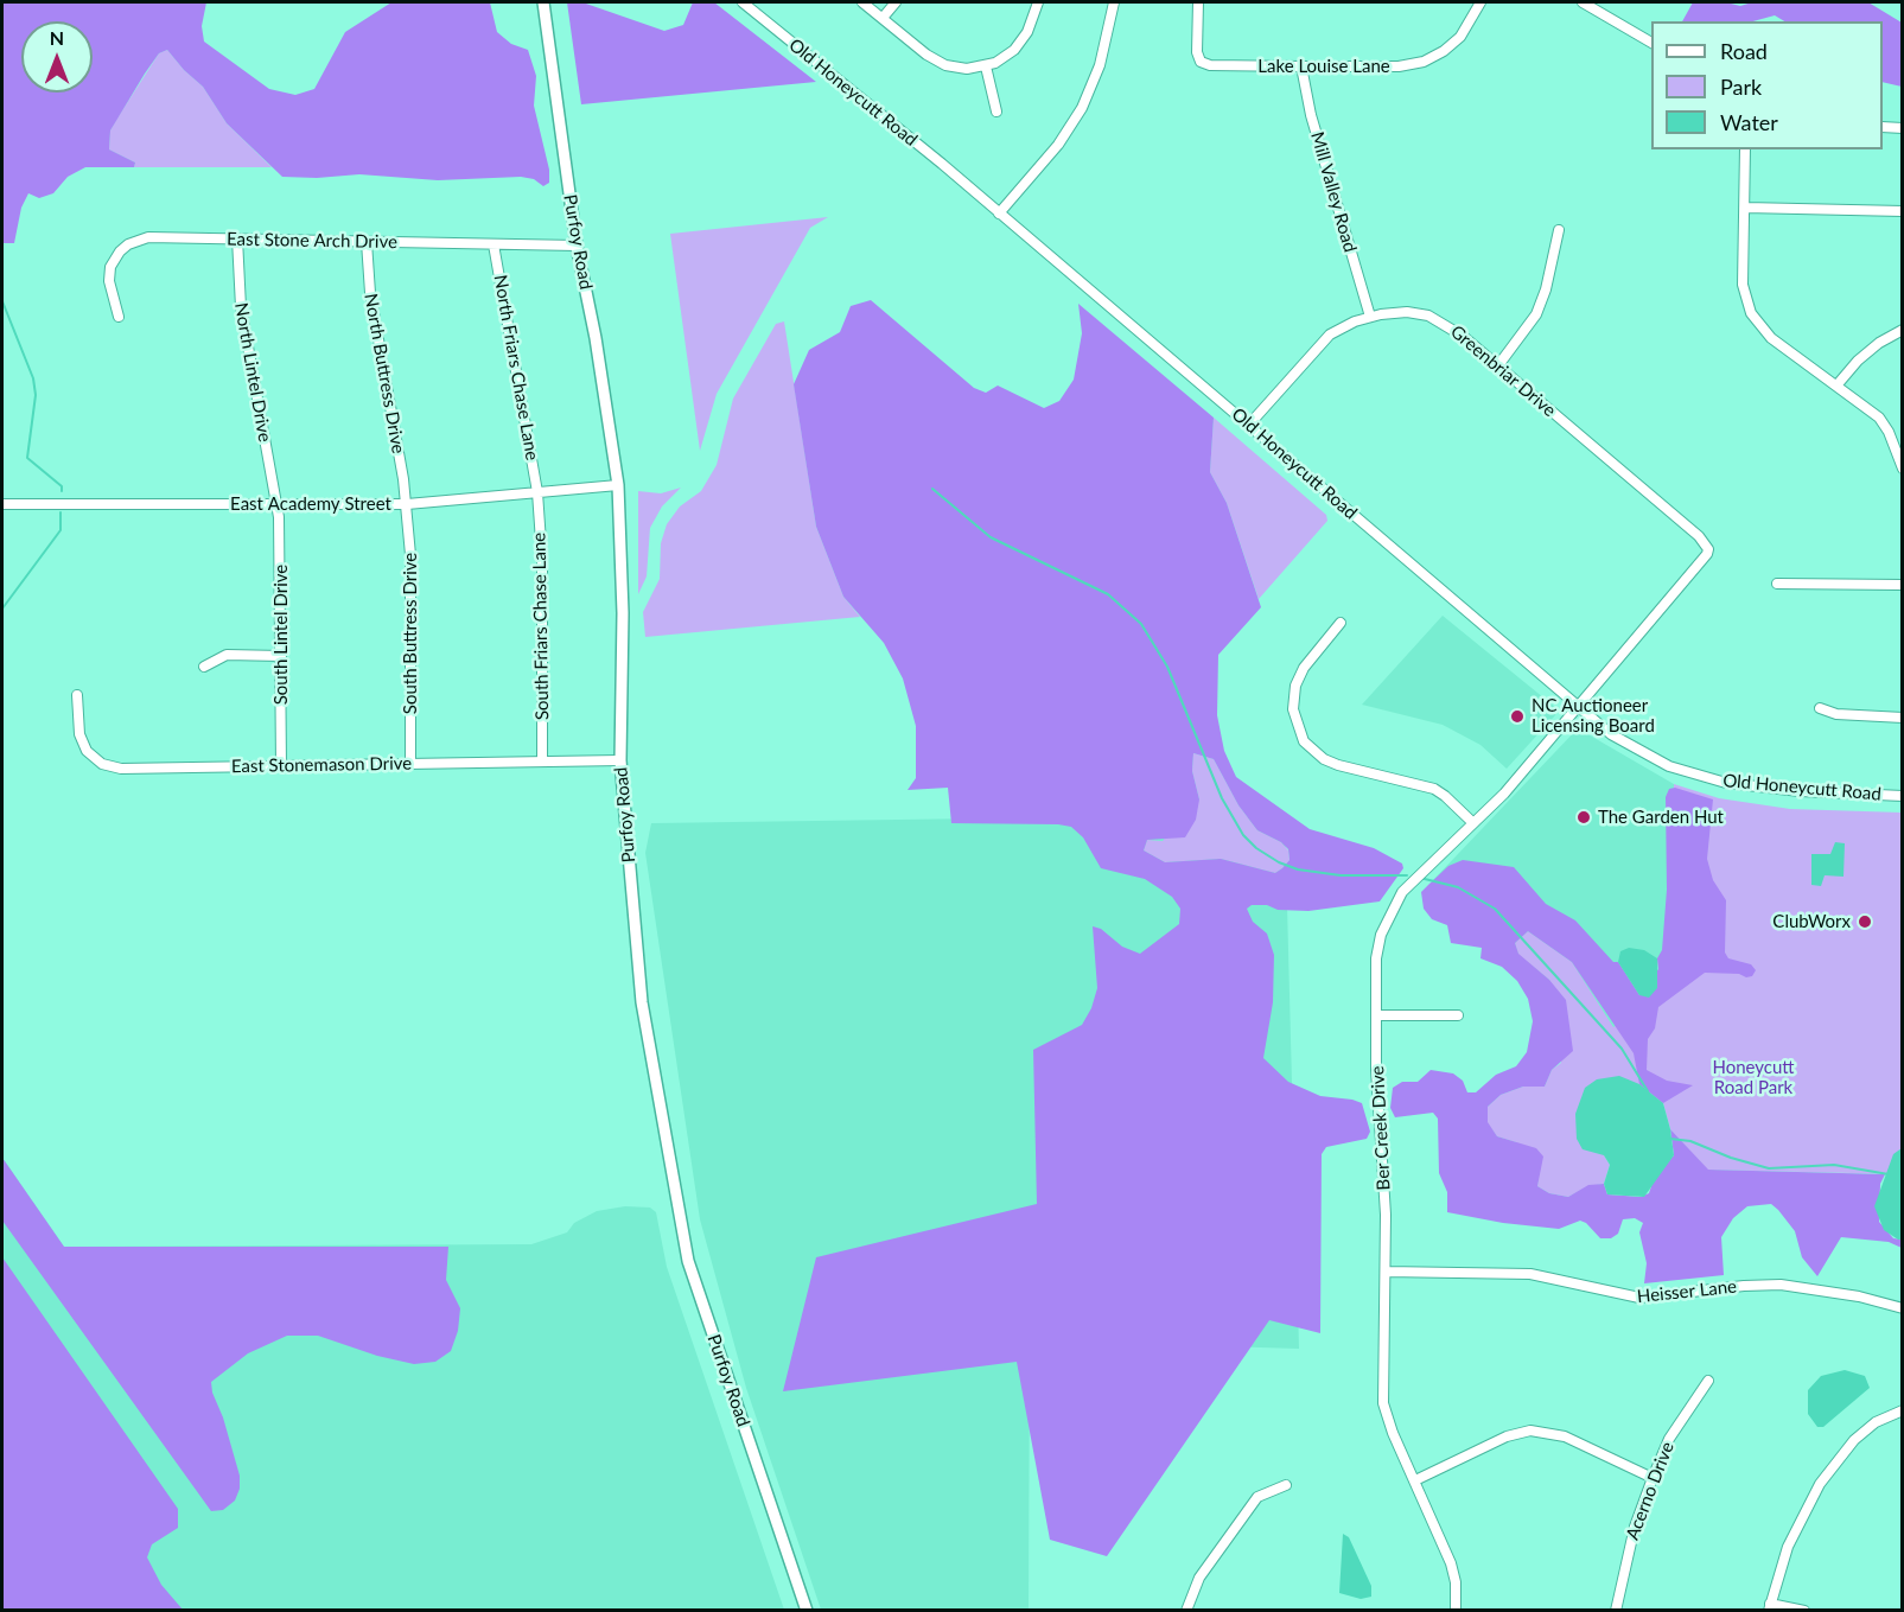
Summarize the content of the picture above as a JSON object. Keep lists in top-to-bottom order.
{
  "streets": {
    "street": [
      "Lake Louise Lane",
      "Old Honeycutt Road",
      "Mill Valley Road",
      "East Stone Arch Drive",
      "Purfoy Road",
      "North Friars Chase Lane",
      "Greenbriar Drive",
      "North Lintel Drive",
      "North Buttress Drive",
      "East Academy Street",
      "South Friars Chase Lane",
      "South Buttress Drive",
      "South Lintel Drive",
      "East Stonemason Drive",
      "Ber Creek Drive",
      "Heisser Lane",
      "Acerno Drive"
    ]
  },
  "crossings": [
    ["Lake Louise Lane", "Mill Valley Road"],
    ["Old Honeycutt Road", "Greenbriar Drive"],
    ["Old Honeycutt Road", "Ber Creek Drive"],
    ["Mill Valley Road", "Greenbriar Drive"],
    ["East Stone Arch Drive", "Purfoy Road"],
    ["East Stone Arch Drive", "North Friars Chase Lane"],
    ["East Stone Arch Drive", "North Lintel Drive"],
    ["East Stone Arch Drive", "North Buttress Drive"],
    ["Purfoy Road", "East Academy Street"],
    ["Purfoy Road", "East Stonemason Drive"],
    ["North Friars Chase Lane", "East Academy Street"],
    ["North Friars Chase Lane", "South Friars Chase Lane"],
    ["Greenbriar Drive", "Ber Creek Drive"],
    ["North Lintel Drive", "East Academy Street"],
    ["North Lintel Drive", "South Lintel Drive"],
    ["North Buttress Drive", "East Academy Street"],
    ["North Buttress Drive", "South Buttress Drive"],
    ["East Academy Street", "South Friars Chase Lane"],
    ["East Academy Street", "South Buttress Drive"],
    ["East Academy Street", "South Lintel Drive"],
    ["South Friars Chase Lane", "East Stonemason Drive"],
    ["South Buttress Drive", "East Stonemason Drive"],
    ["South Lintel Drive", "East Stonemason Drive"],
    ["Ber Creek Drive", "Heisser Lane"]
  ],
  "parks": ["Honeycutt Road Park"],
  "places": ["NC Auctioneer Licensing Board", "The Garden Hut", "ClubWorx"],
  "legend": ["Road", "Park", "Water"],
  "north": "top"
}
